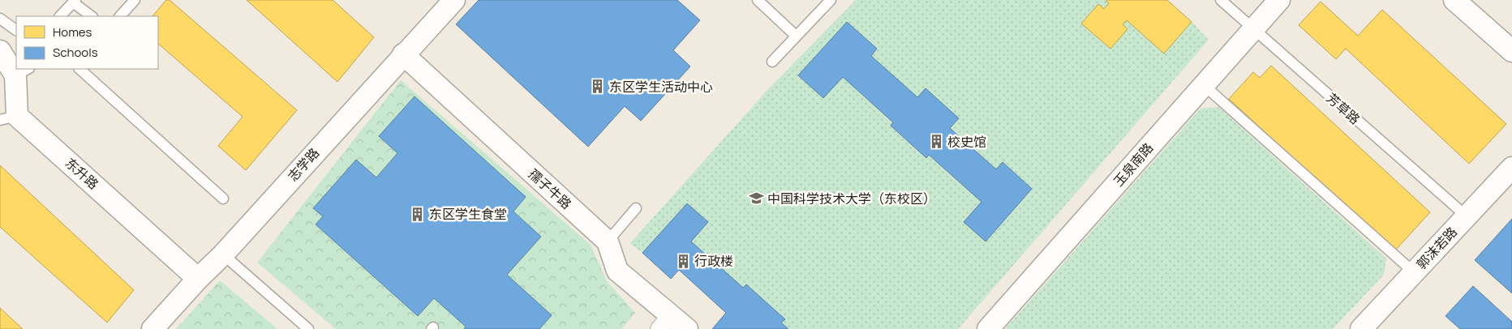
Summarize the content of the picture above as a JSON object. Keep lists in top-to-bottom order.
{
  "streets": {
    "street": [
      "志学路",
      "玉泉南路",
      "东升路",
      "孺子牛路",
      "郭沫若路"
    ],
    "lane": ["芳草路"]
  },
  "crossings": [
    ["芳草路", "玉泉南路"],
    ["芳草路", "郭沫若路"],
    ["志学路", "东升路"],
    ["志学路", "孺子牛路"]
  ],
  "places": {
    "building": [
      "东区学生活动中心",
      "校史馆",
      "东区学生食堂",
      "行政楼"
    ],
    "school or university": ["中国科学技术大学（东校区）"]
  },
  "legend": ["Homes", "Schools"]
}
